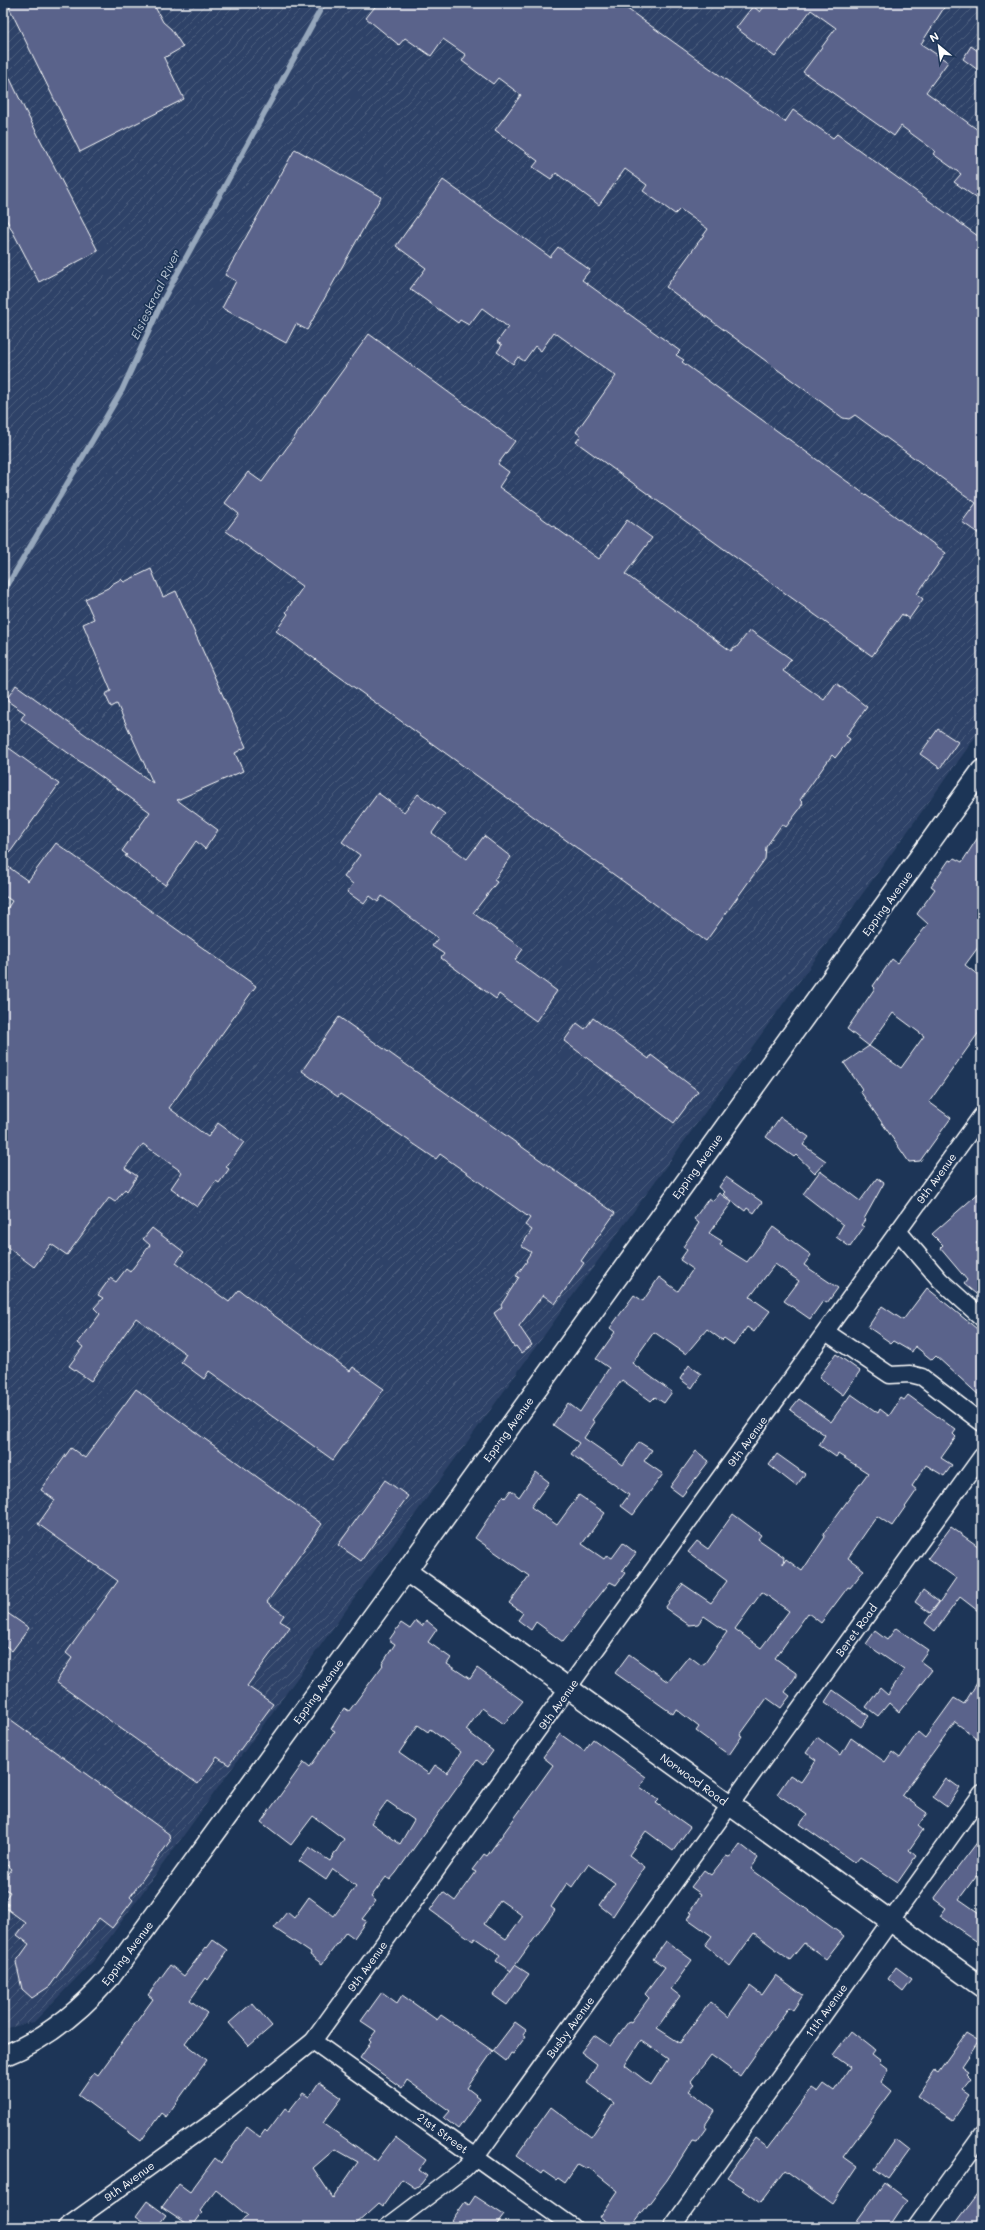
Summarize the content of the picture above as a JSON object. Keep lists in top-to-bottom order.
{
  "streets": {
    "street": [
      "Epping Avenue",
      "9th Avenue",
      "Beret Road",
      "Norwood Road",
      "11th Avenue",
      "Busby Avenue",
      "21st Street"
    ]
  },
  "crossings": [
    ["Epping Avenue", "Norwood Road"],
    ["9th Avenue", "Norwood Road"],
    ["9th Avenue", "21st Street"],
    ["Beret Road", "Norwood Road"],
    ["Beret Road", "Busby Avenue"],
    ["Norwood Road", "11th Avenue"],
    ["Norwood Road", "Busby Avenue"],
    ["Busby Avenue", "21st Street"]
  ],
  "water": ["Elsieskraal River"],
  "north": "top left"
}
